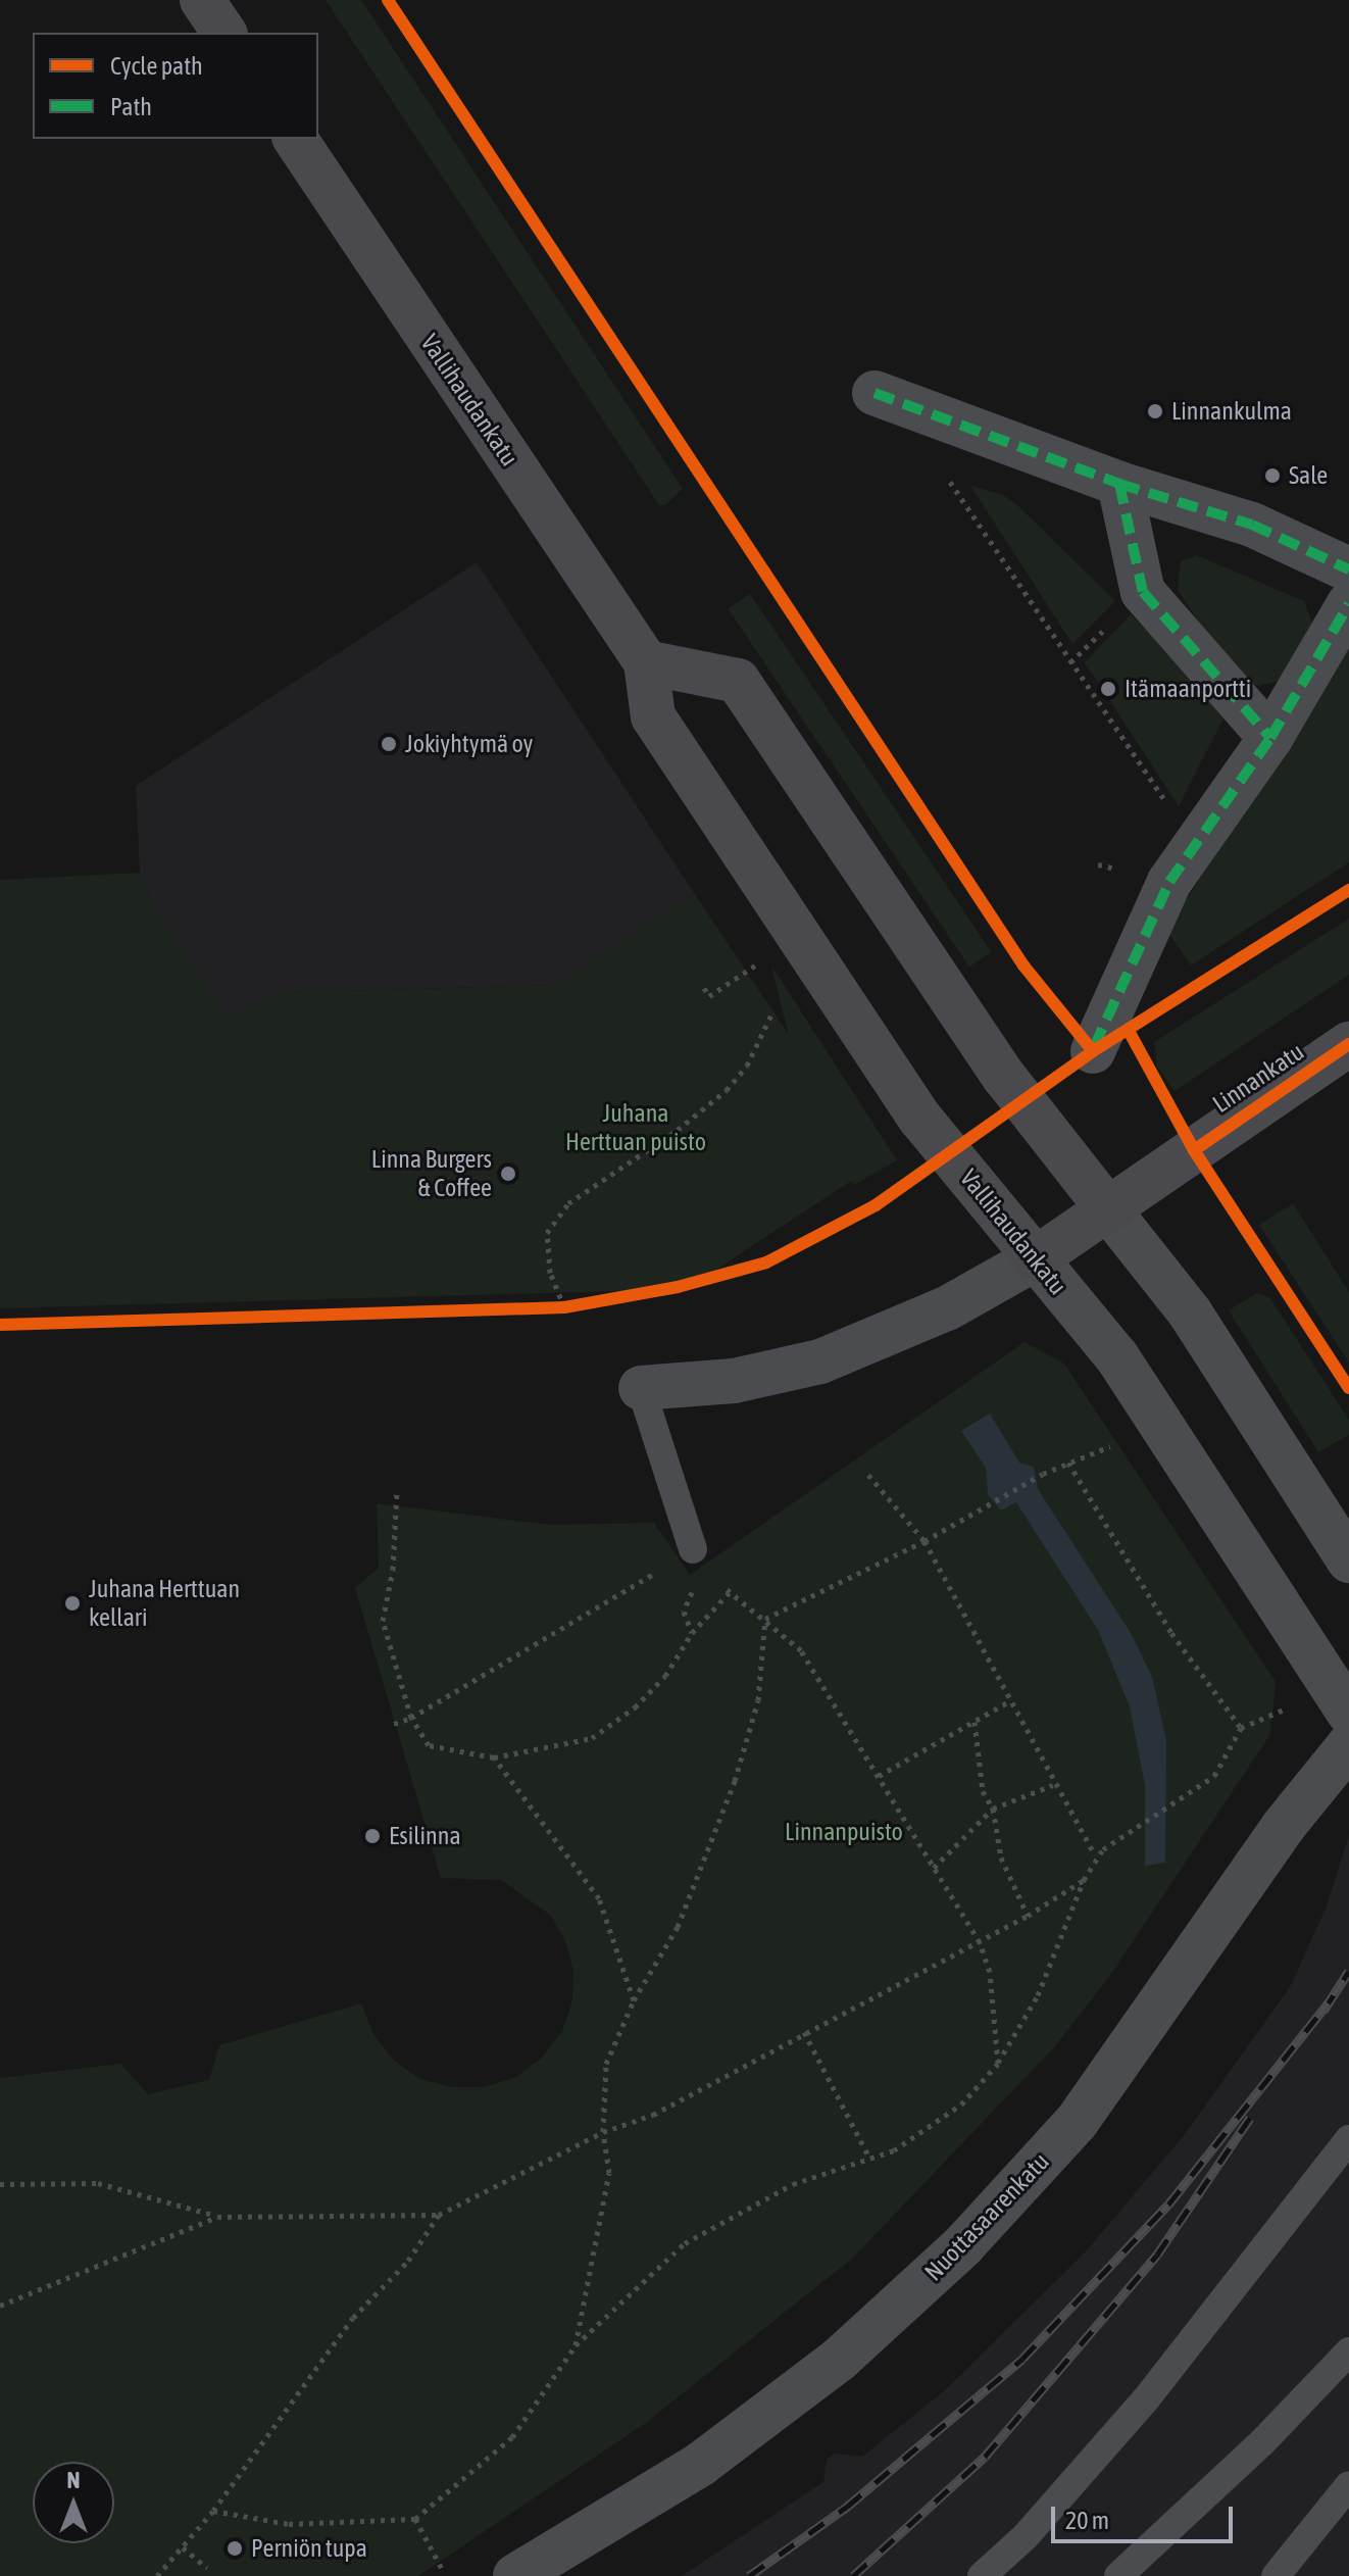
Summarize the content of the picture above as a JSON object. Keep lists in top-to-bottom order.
{
  "streets": {
    "street": ["Vallihaudankatu", "Linnankatu", "Nuottasaarenkatu"]
  },
  "crossings": [
    ["Vallihaudankatu", "Linnankatu"]
  ],
  "parks": ["Juhana Herttuan puisto", "Linnanpuisto"],
  "places": [
    "Linnankulma",
    "Sale",
    "Itämaanportti",
    "Jokiyhtymä oy",
    "Linna Burgers & Coffee",
    "Juhana Herttuan kellari",
    "Esilinna",
    "Perniön tupa"
  ],
  "legend": ["Cycle path", "Path"],
  "scale_bar": "20 m",
  "north": "top"
}
